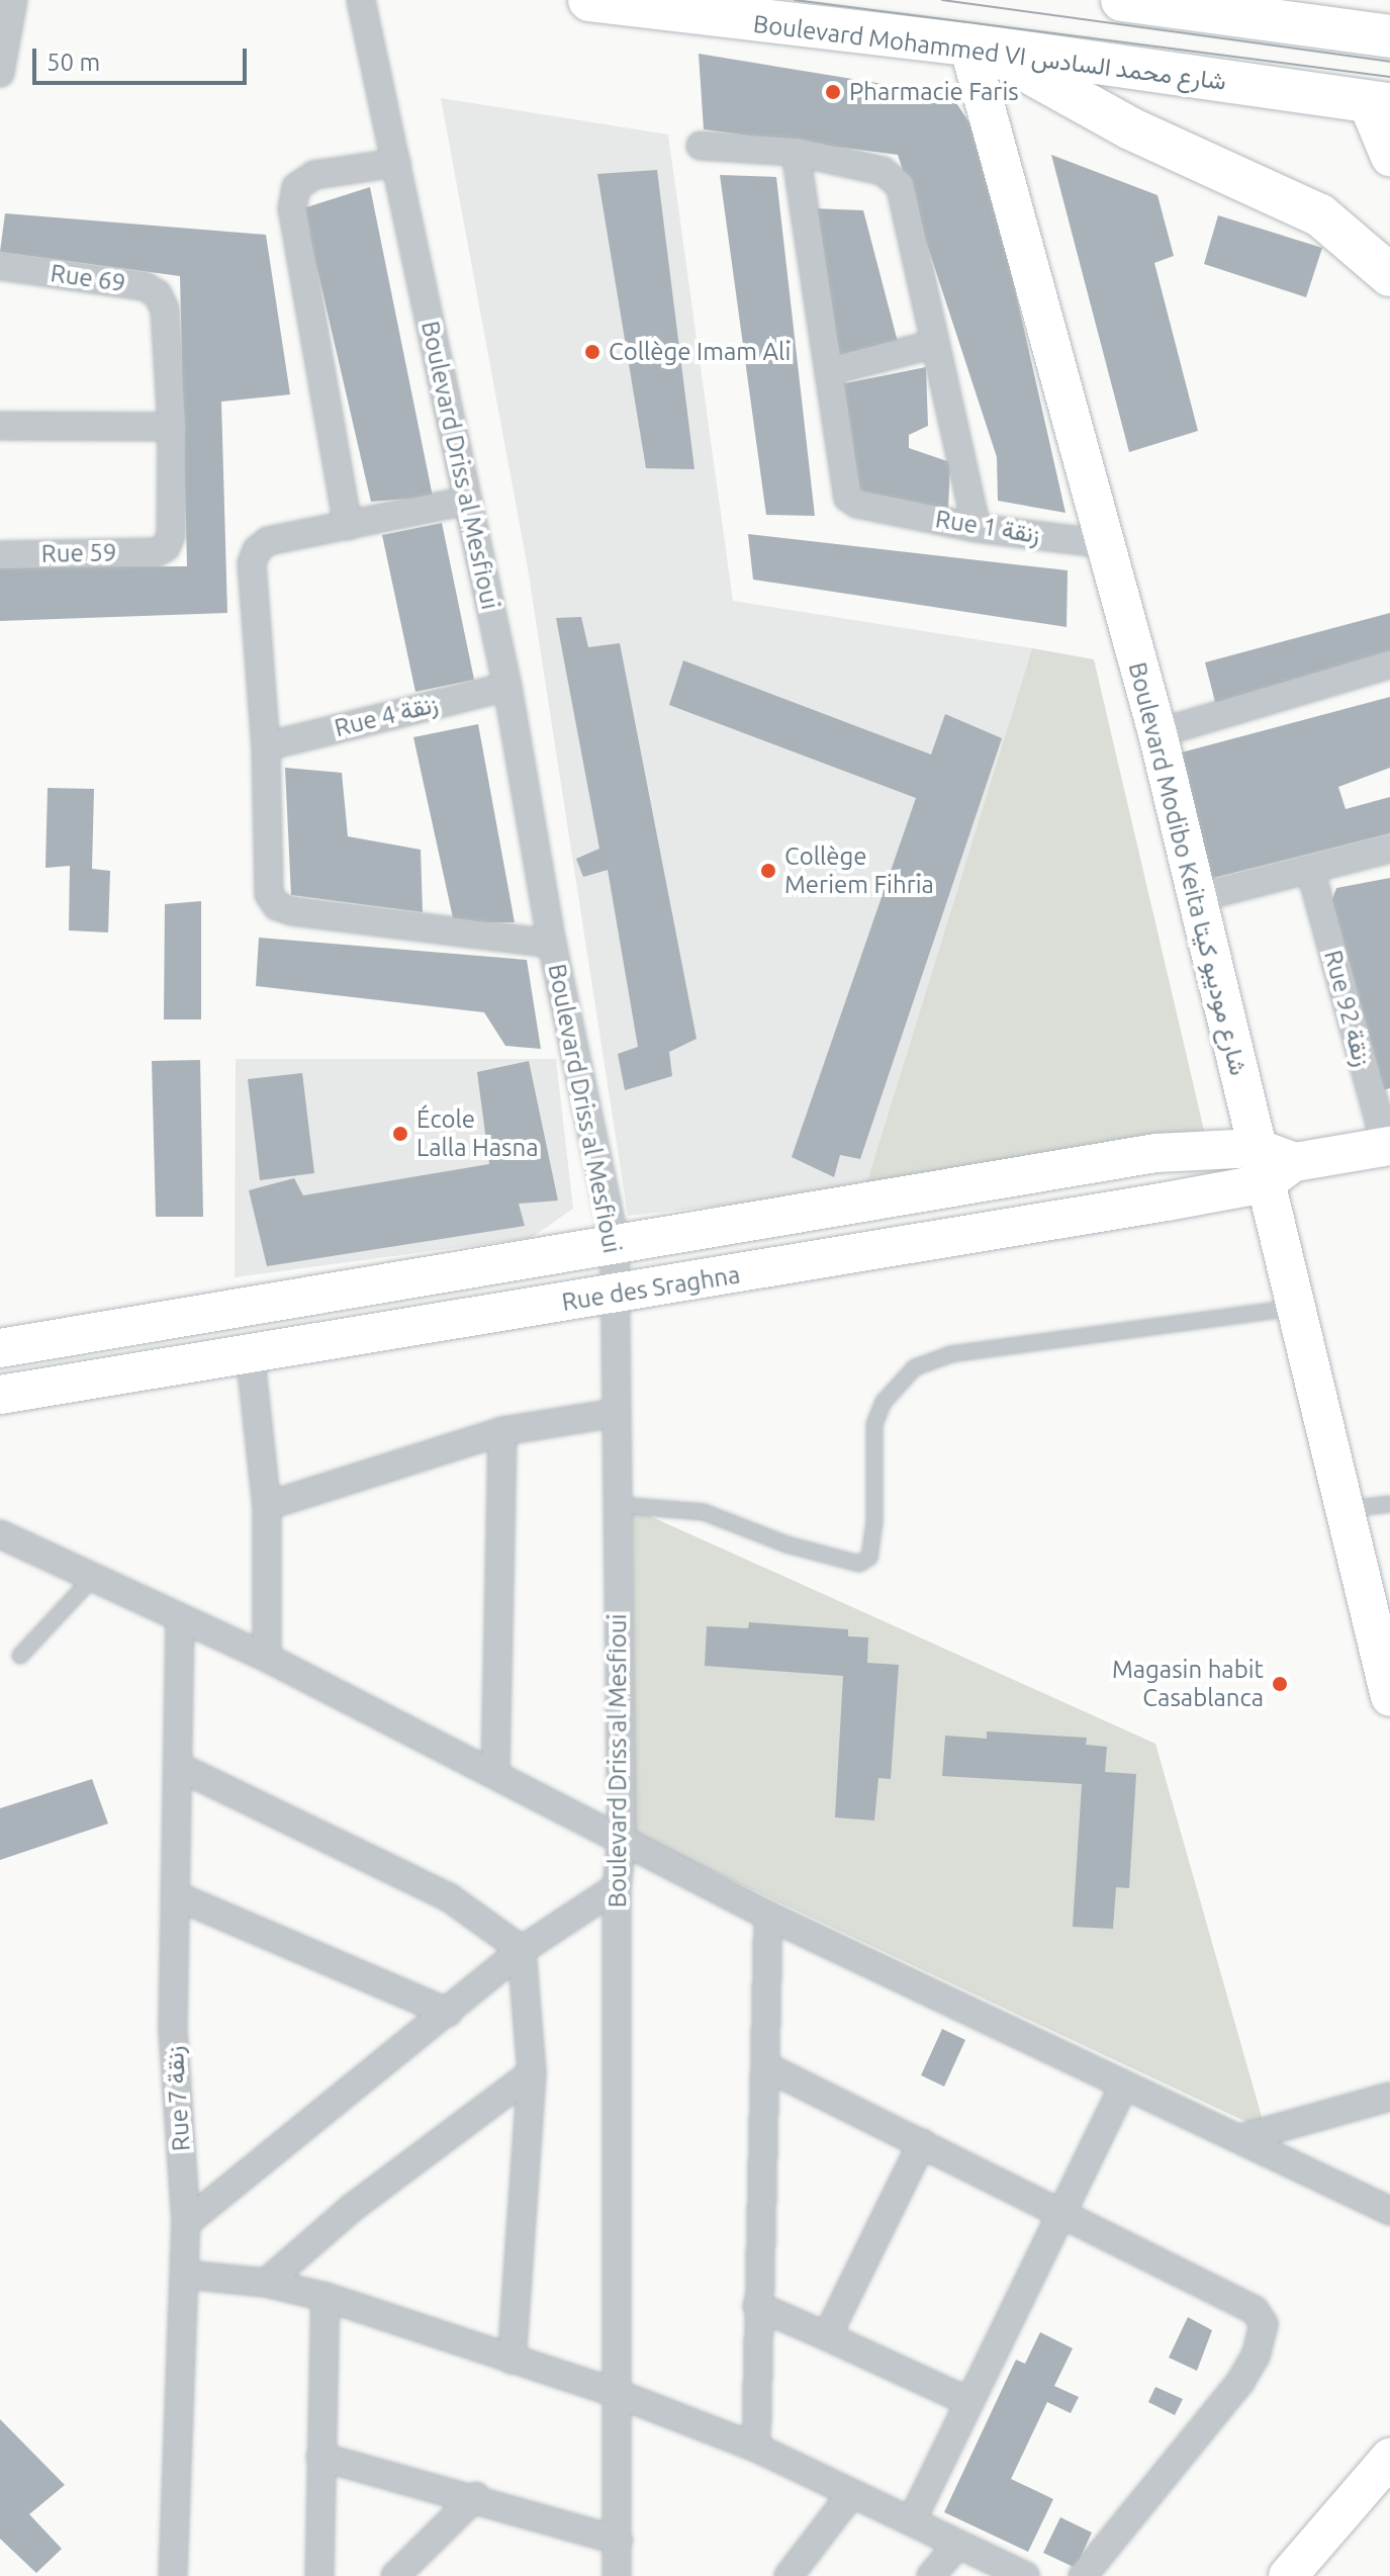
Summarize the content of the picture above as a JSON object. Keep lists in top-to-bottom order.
{
  "streets": {
    "main road": ["Boulevard Mohammed VI شارع محمد السادس"],
    "street": [
      "Rue 69",
      "Boulevard Driss al Mesfioui",
      "Rue 1 زنقة",
      "Rue 59",
      "Rue 4 زنقة",
      "Boulevard Modibo Keita شارع موديبو كيتا",
      "Rue 92 زنقة",
      "Rue des Sraghna",
      "Rue 7 زنقة"
    ]
  },
  "crossings": [
    ["Boulevard Mohammed VI شارع محمد السادس", "Boulevard Modibo Keita شارع موديبو كيتا"],
    ["Rue 69", "Rue 59"],
    ["Boulevard Driss al Mesfioui", "Rue 4 زنقة"],
    ["Boulevard Driss al Mesfioui", "Rue des Sraghna"],
    ["Rue 1 زنقة", "Boulevard Modibo Keita شارع موديبو كيتا"],
    ["Boulevard Modibo Keita شارع موديبو كيتا", "Rue des Sraghna"],
    ["Rue 92 زنقة", "Rue des Sraghna"]
  ],
  "places": [
    "Pharmacie Faris",
    "Collège Imam Ali",
    "Collège Meriem Fihria",
    "École Lalla Hasna",
    "Magasin habit Casablanca"
  ],
  "scale_bar": "50 m"
}
